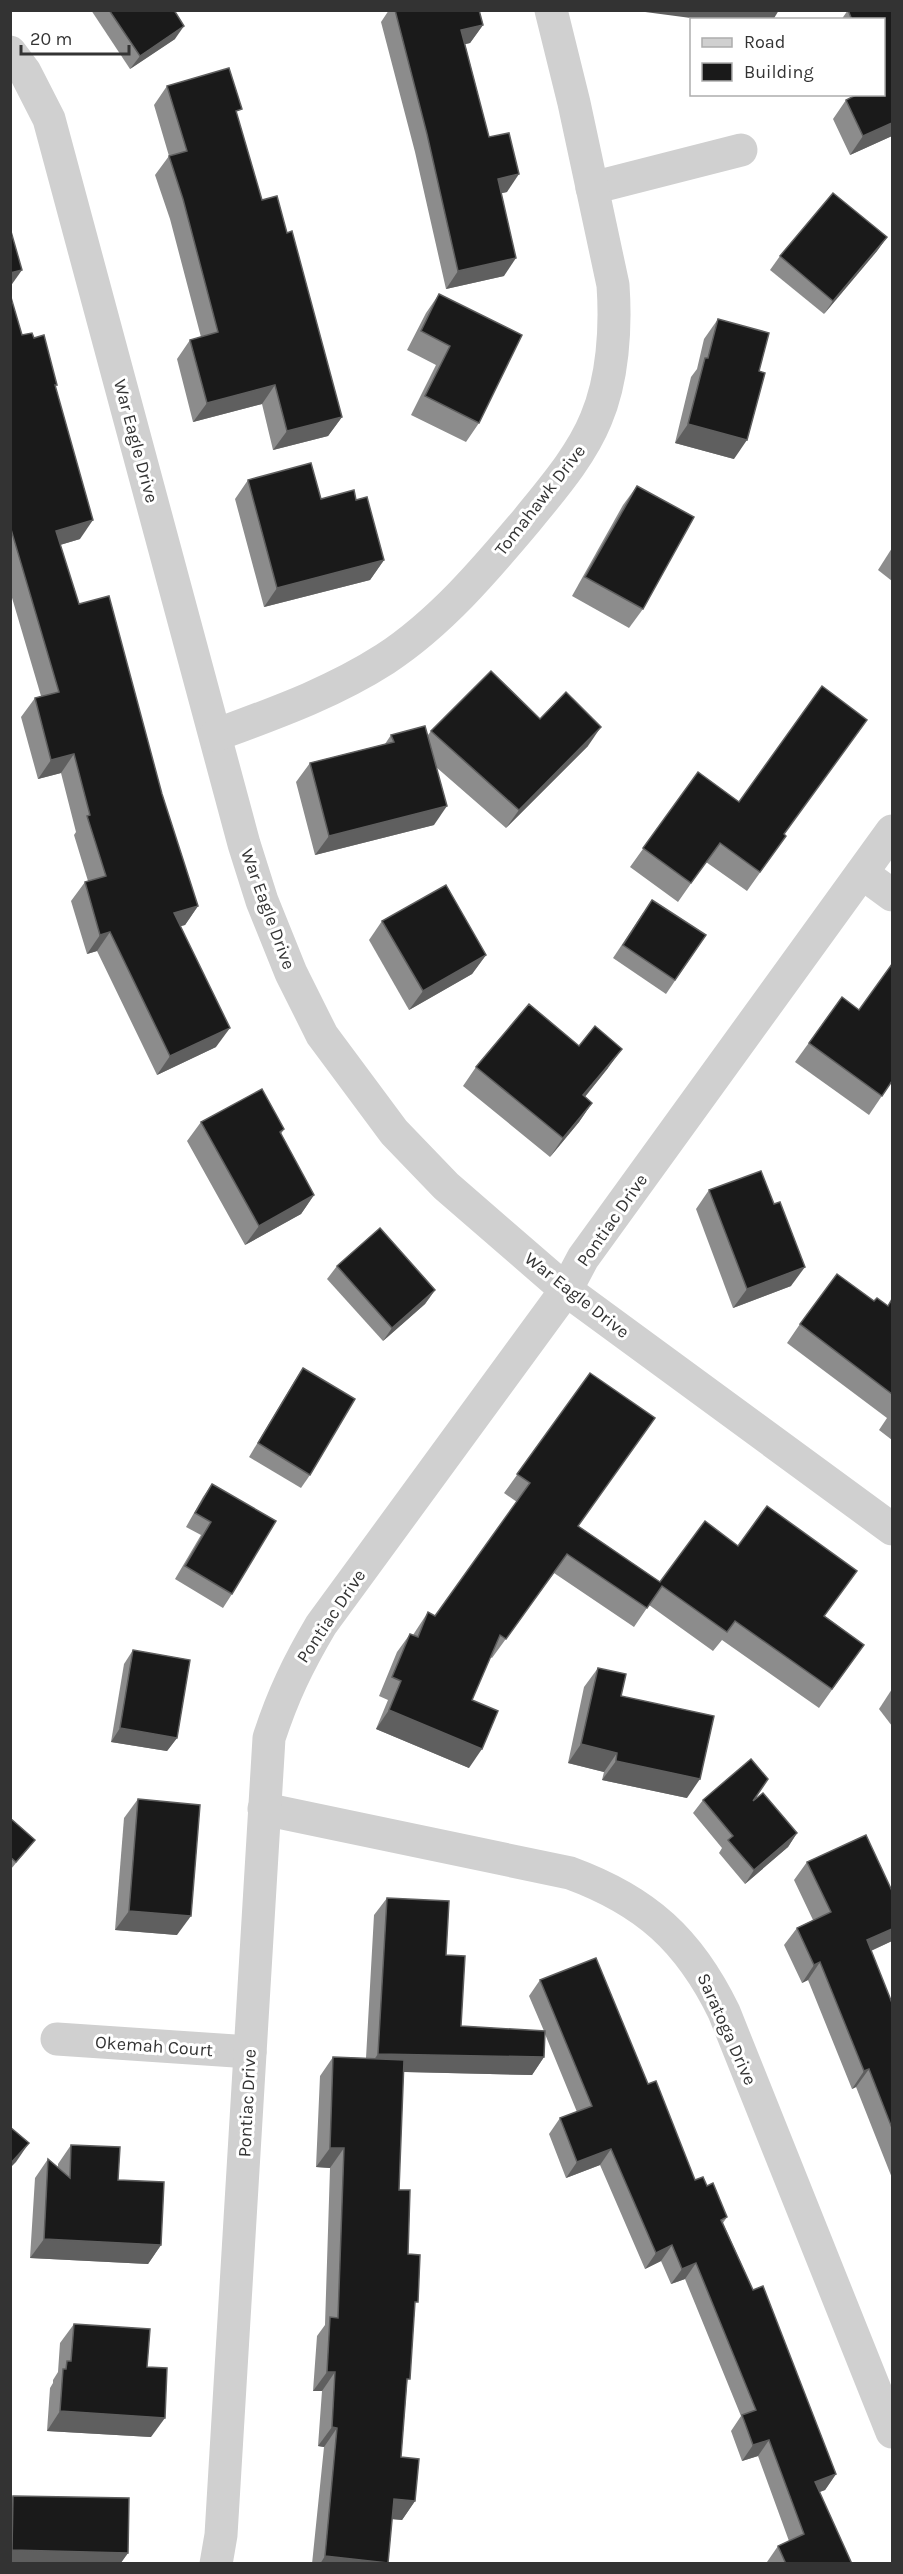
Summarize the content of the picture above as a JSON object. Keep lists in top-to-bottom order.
{
  "streets": {
    "street": [
      "War Eagle Drive",
      "Tomahawk Drive",
      "Pontiac Drive",
      "Saratoga Drive",
      "Okemah Court"
    ]
  },
  "crossings": [
    ["War Eagle Drive", "Tomahawk Drive"],
    ["War Eagle Drive", "Pontiac Drive"],
    ["Pontiac Drive", "Saratoga Drive"],
    ["Pontiac Drive", "Okemah Court"]
  ],
  "legend": ["Road", "Building"],
  "scale_bar": "20 m"
}
